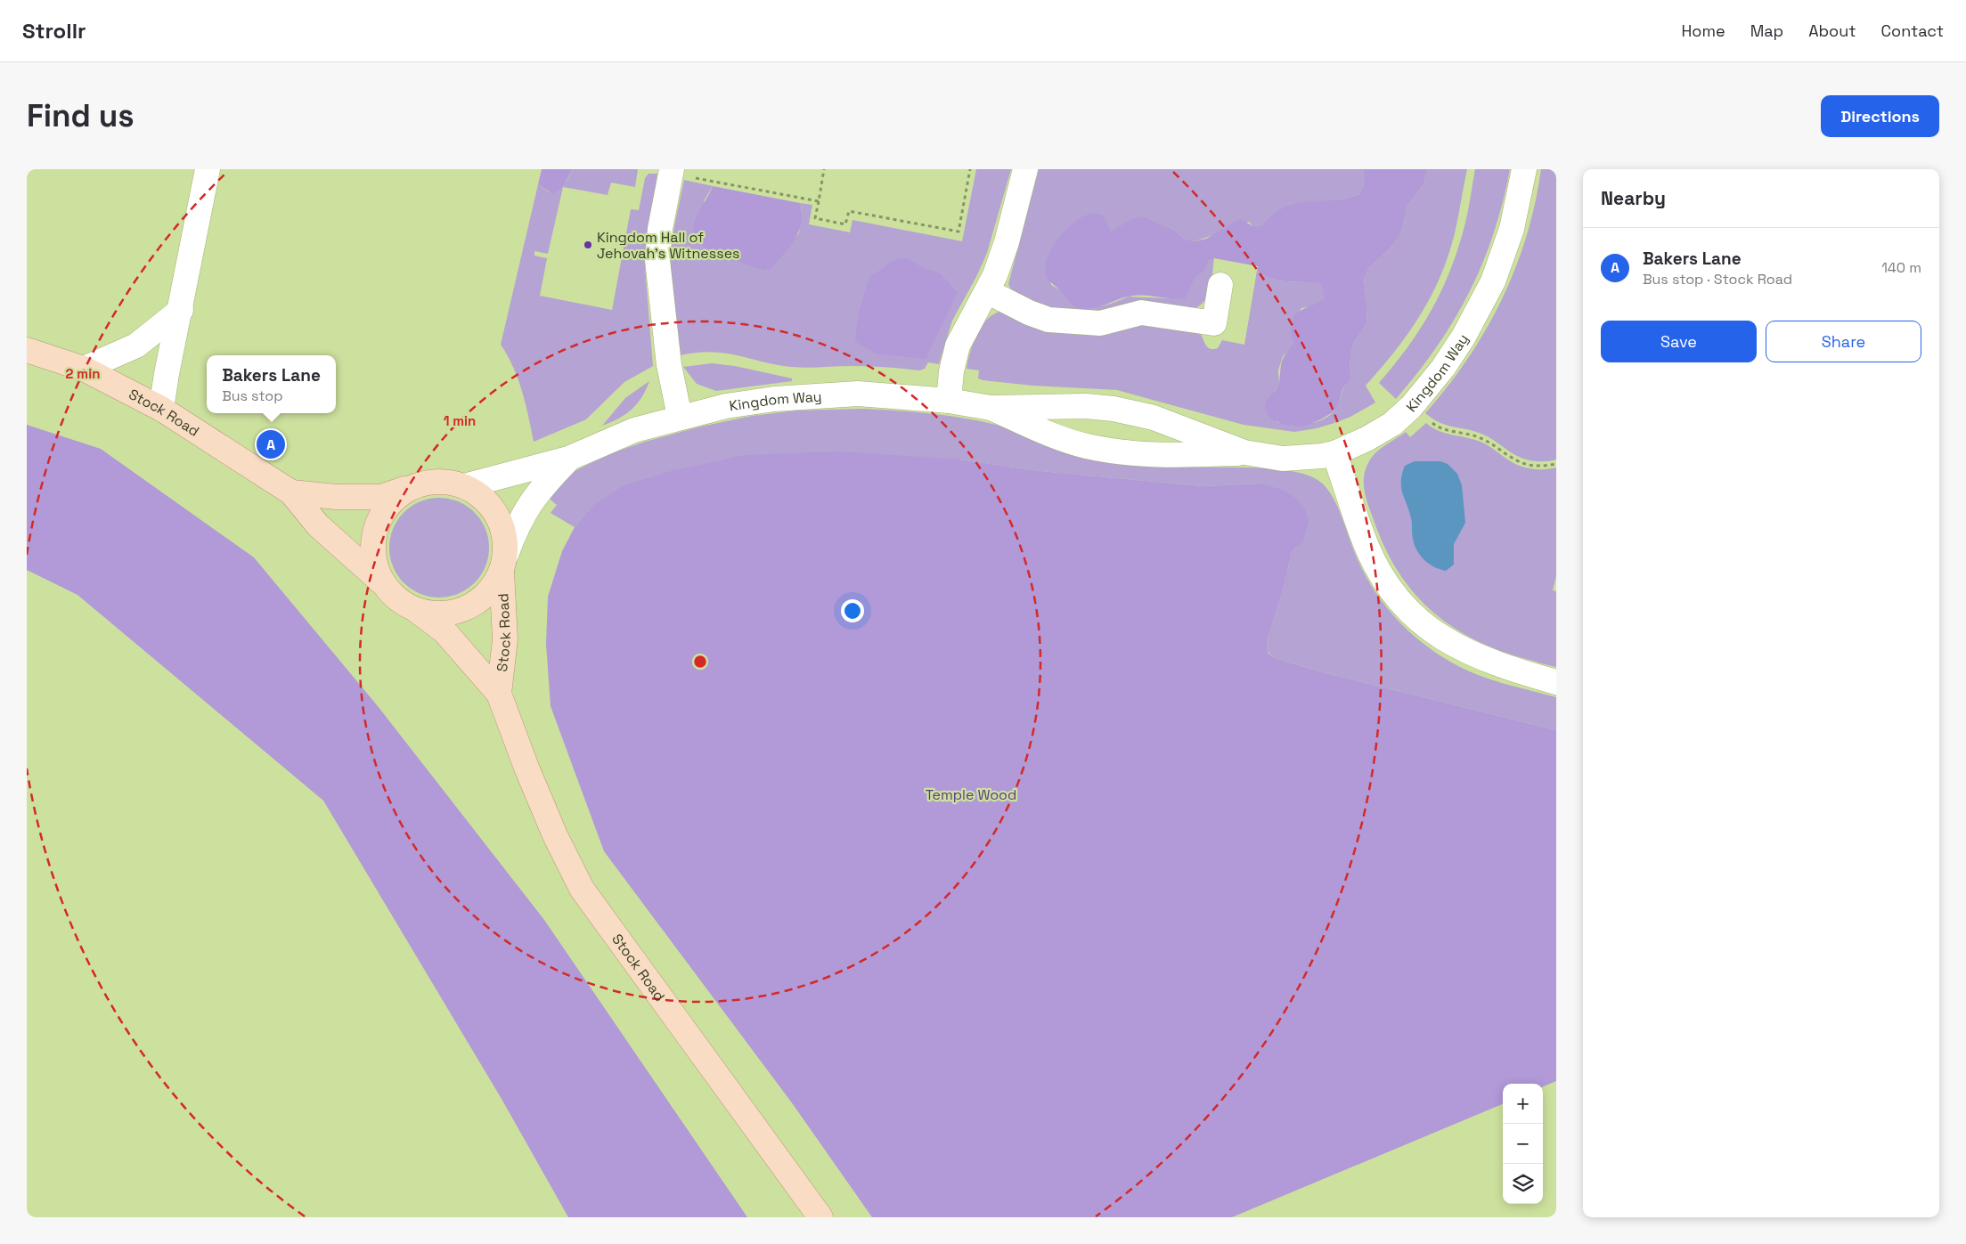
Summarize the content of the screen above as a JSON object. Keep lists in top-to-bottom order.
{
  "streets": {
    "main road": ["Stock Road"],
    "street": ["Kingdom Way"]
  },
  "crossings": [
    ["Kingdom Way", "Stock Road"]
  ],
  "parks": ["Temple Wood"],
  "places": ["Kingdom Hall of Jehovah's Witnesses"],
  "page": {
    "header": "Strollr",
    "nav": [
      "Home",
      "Map",
      "About",
      "Contact"
    ],
    "buttons": [
      "Directions",
      ["Save", "Share"]
    ],
    "title": "Find us",
    "heading": "Nearby",
    "list": [
      {
        "mark": "A",
        "name": "Bakers Lane",
        "note": "Bus stop · Stock Road",
        "value": "140 m"
      }
    ],
    "popup": ["Bakers Lane", "Bus stop"],
    "pins": "A",
    "map_buttons": ["+", "−"]
  },
  "rings": ["2 min", "1 min"]
}
